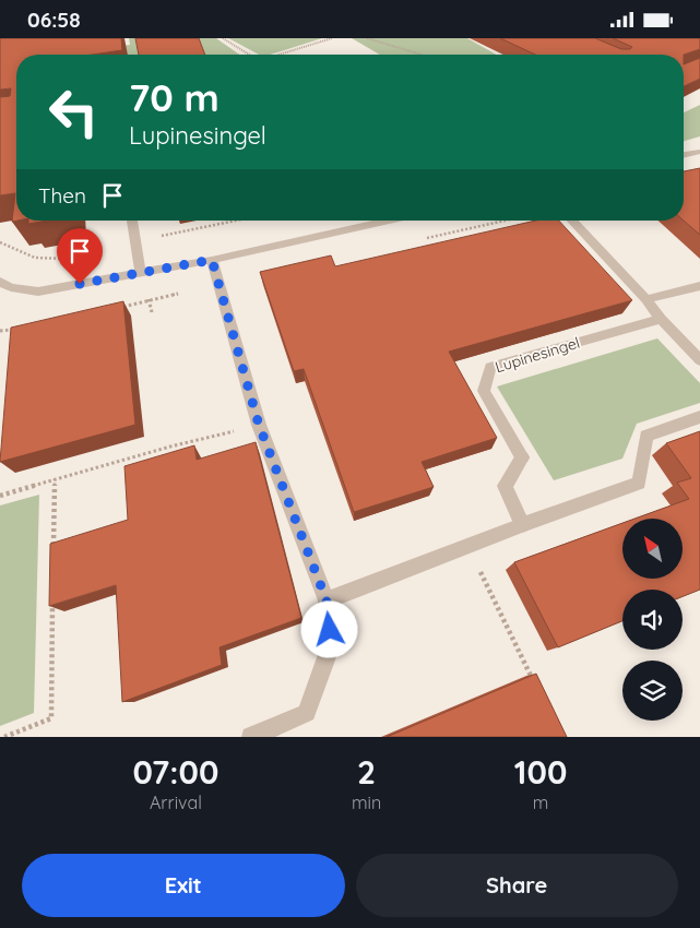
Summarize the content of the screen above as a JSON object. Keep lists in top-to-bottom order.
{
  "streets": {
    "street": ["Lupinesingel"]
  },
  "north": "top left",
  "page": {
    "status": "06:58",
    "turn": ["70 m", "Lupinesingel"],
    "then": "Then",
    "eta": [
      "07:00",
      "Arrival",
      "2",
      "min",
      "100",
      "m"
    ],
    "buttons": ["Exit", "Share"]
  }
}
